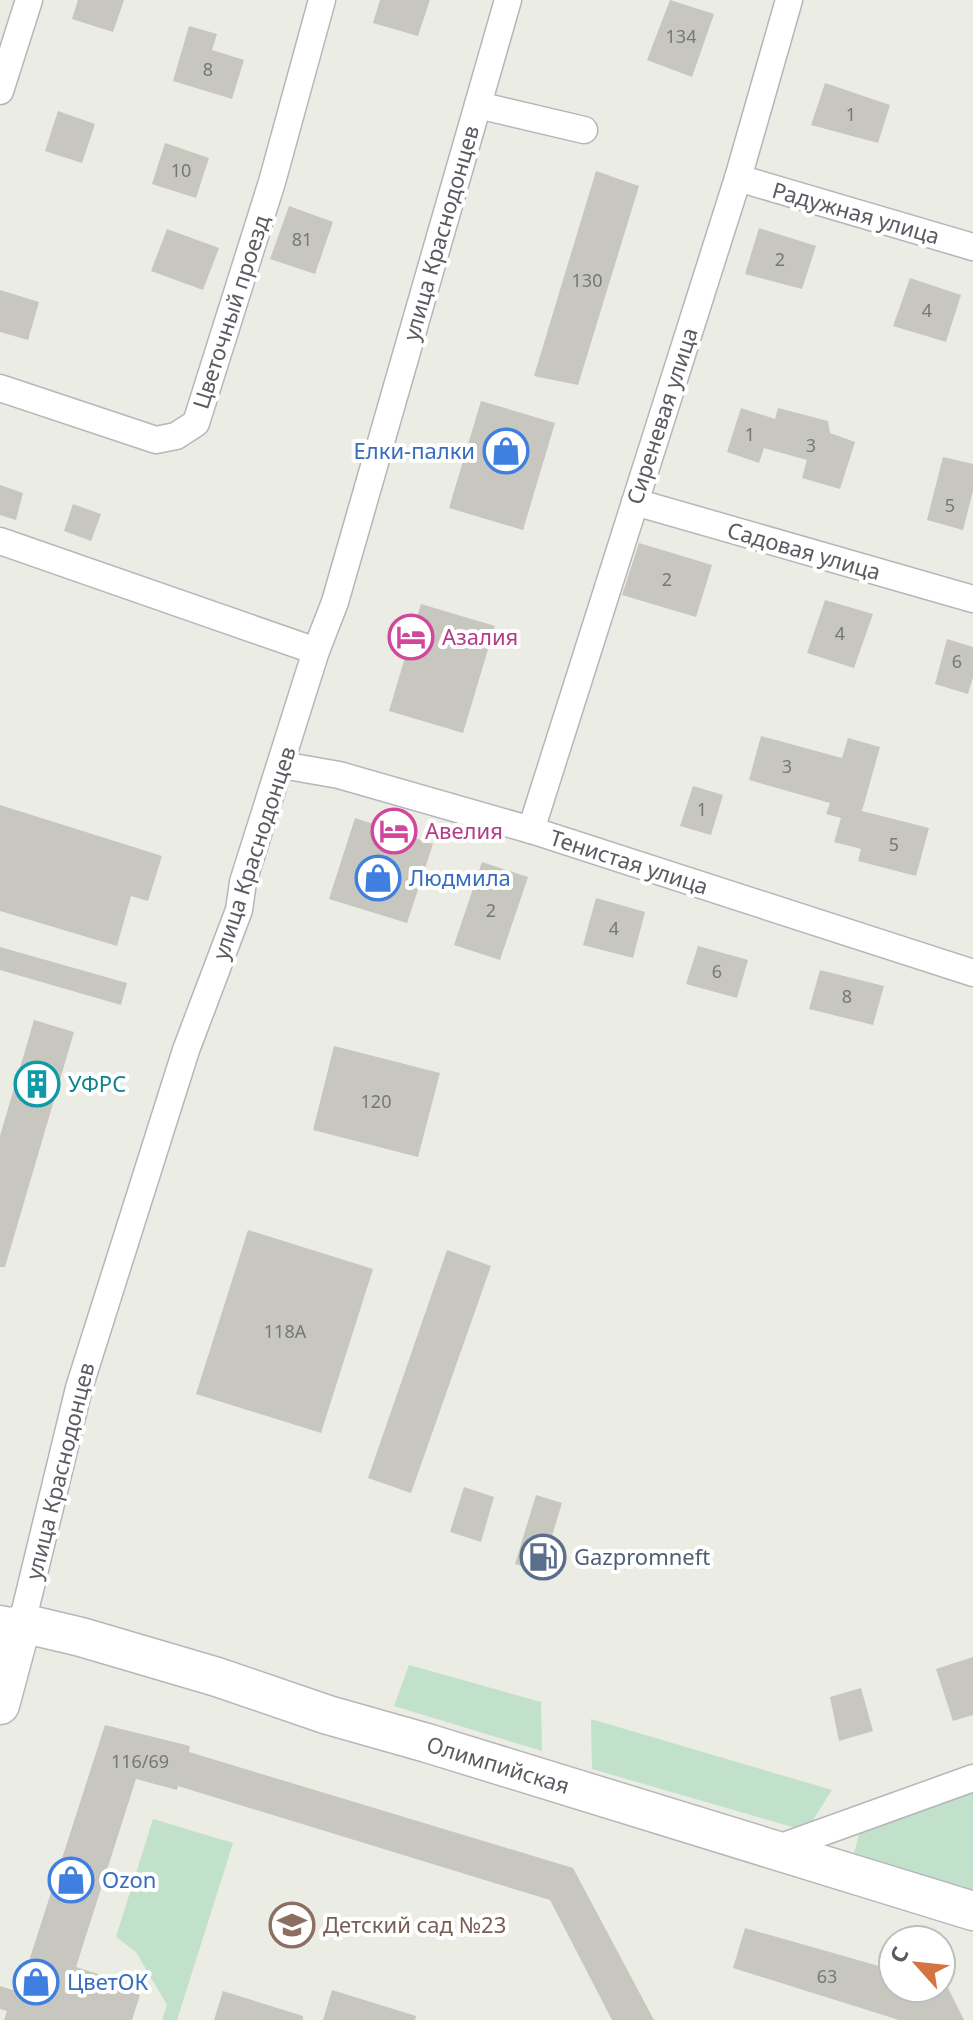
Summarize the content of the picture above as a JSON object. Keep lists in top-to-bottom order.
{
  "streets": {
    "main road": ["улица Краснодонцев", "Олимпийская"],
    "street": [
      "Радужная улица",
      "Цветочный проезд",
      "Сиреневая улица",
      "Садовая улица",
      "Тенистая улица"
    ]
  },
  "crossings": [
    ["Радужная улица", "Сиреневая улица"],
    ["улица Краснодонцев", "Тенистая улица"],
    ["улица Краснодонцев", "Олимпийская"],
    ["Сиреневая улица", "Садовая улица"],
    ["Сиреневая улица", "Тенистая улица"]
  ],
  "places": {
    "shop": [
      "Елки-палки",
      "Людмила",
      "Ozon",
      "ЦветОК"
    ],
    "hotel": ["Азалия", "Авелия"],
    "building": ["УФРС"],
    "fuel station": ["Gazpromneft"],
    "school or university": ["Детский сад №23"]
  },
  "house_numbers": [
    "134",
    "8",
    "1",
    "10",
    "81",
    "2",
    "130",
    "4",
    "1",
    "3",
    "5",
    "2",
    "4",
    "6",
    "3",
    "1",
    "5",
    "2",
    "4",
    "6",
    "8",
    "120",
    "118А",
    "116/69",
    "63"
  ],
  "north": "top left"
}
